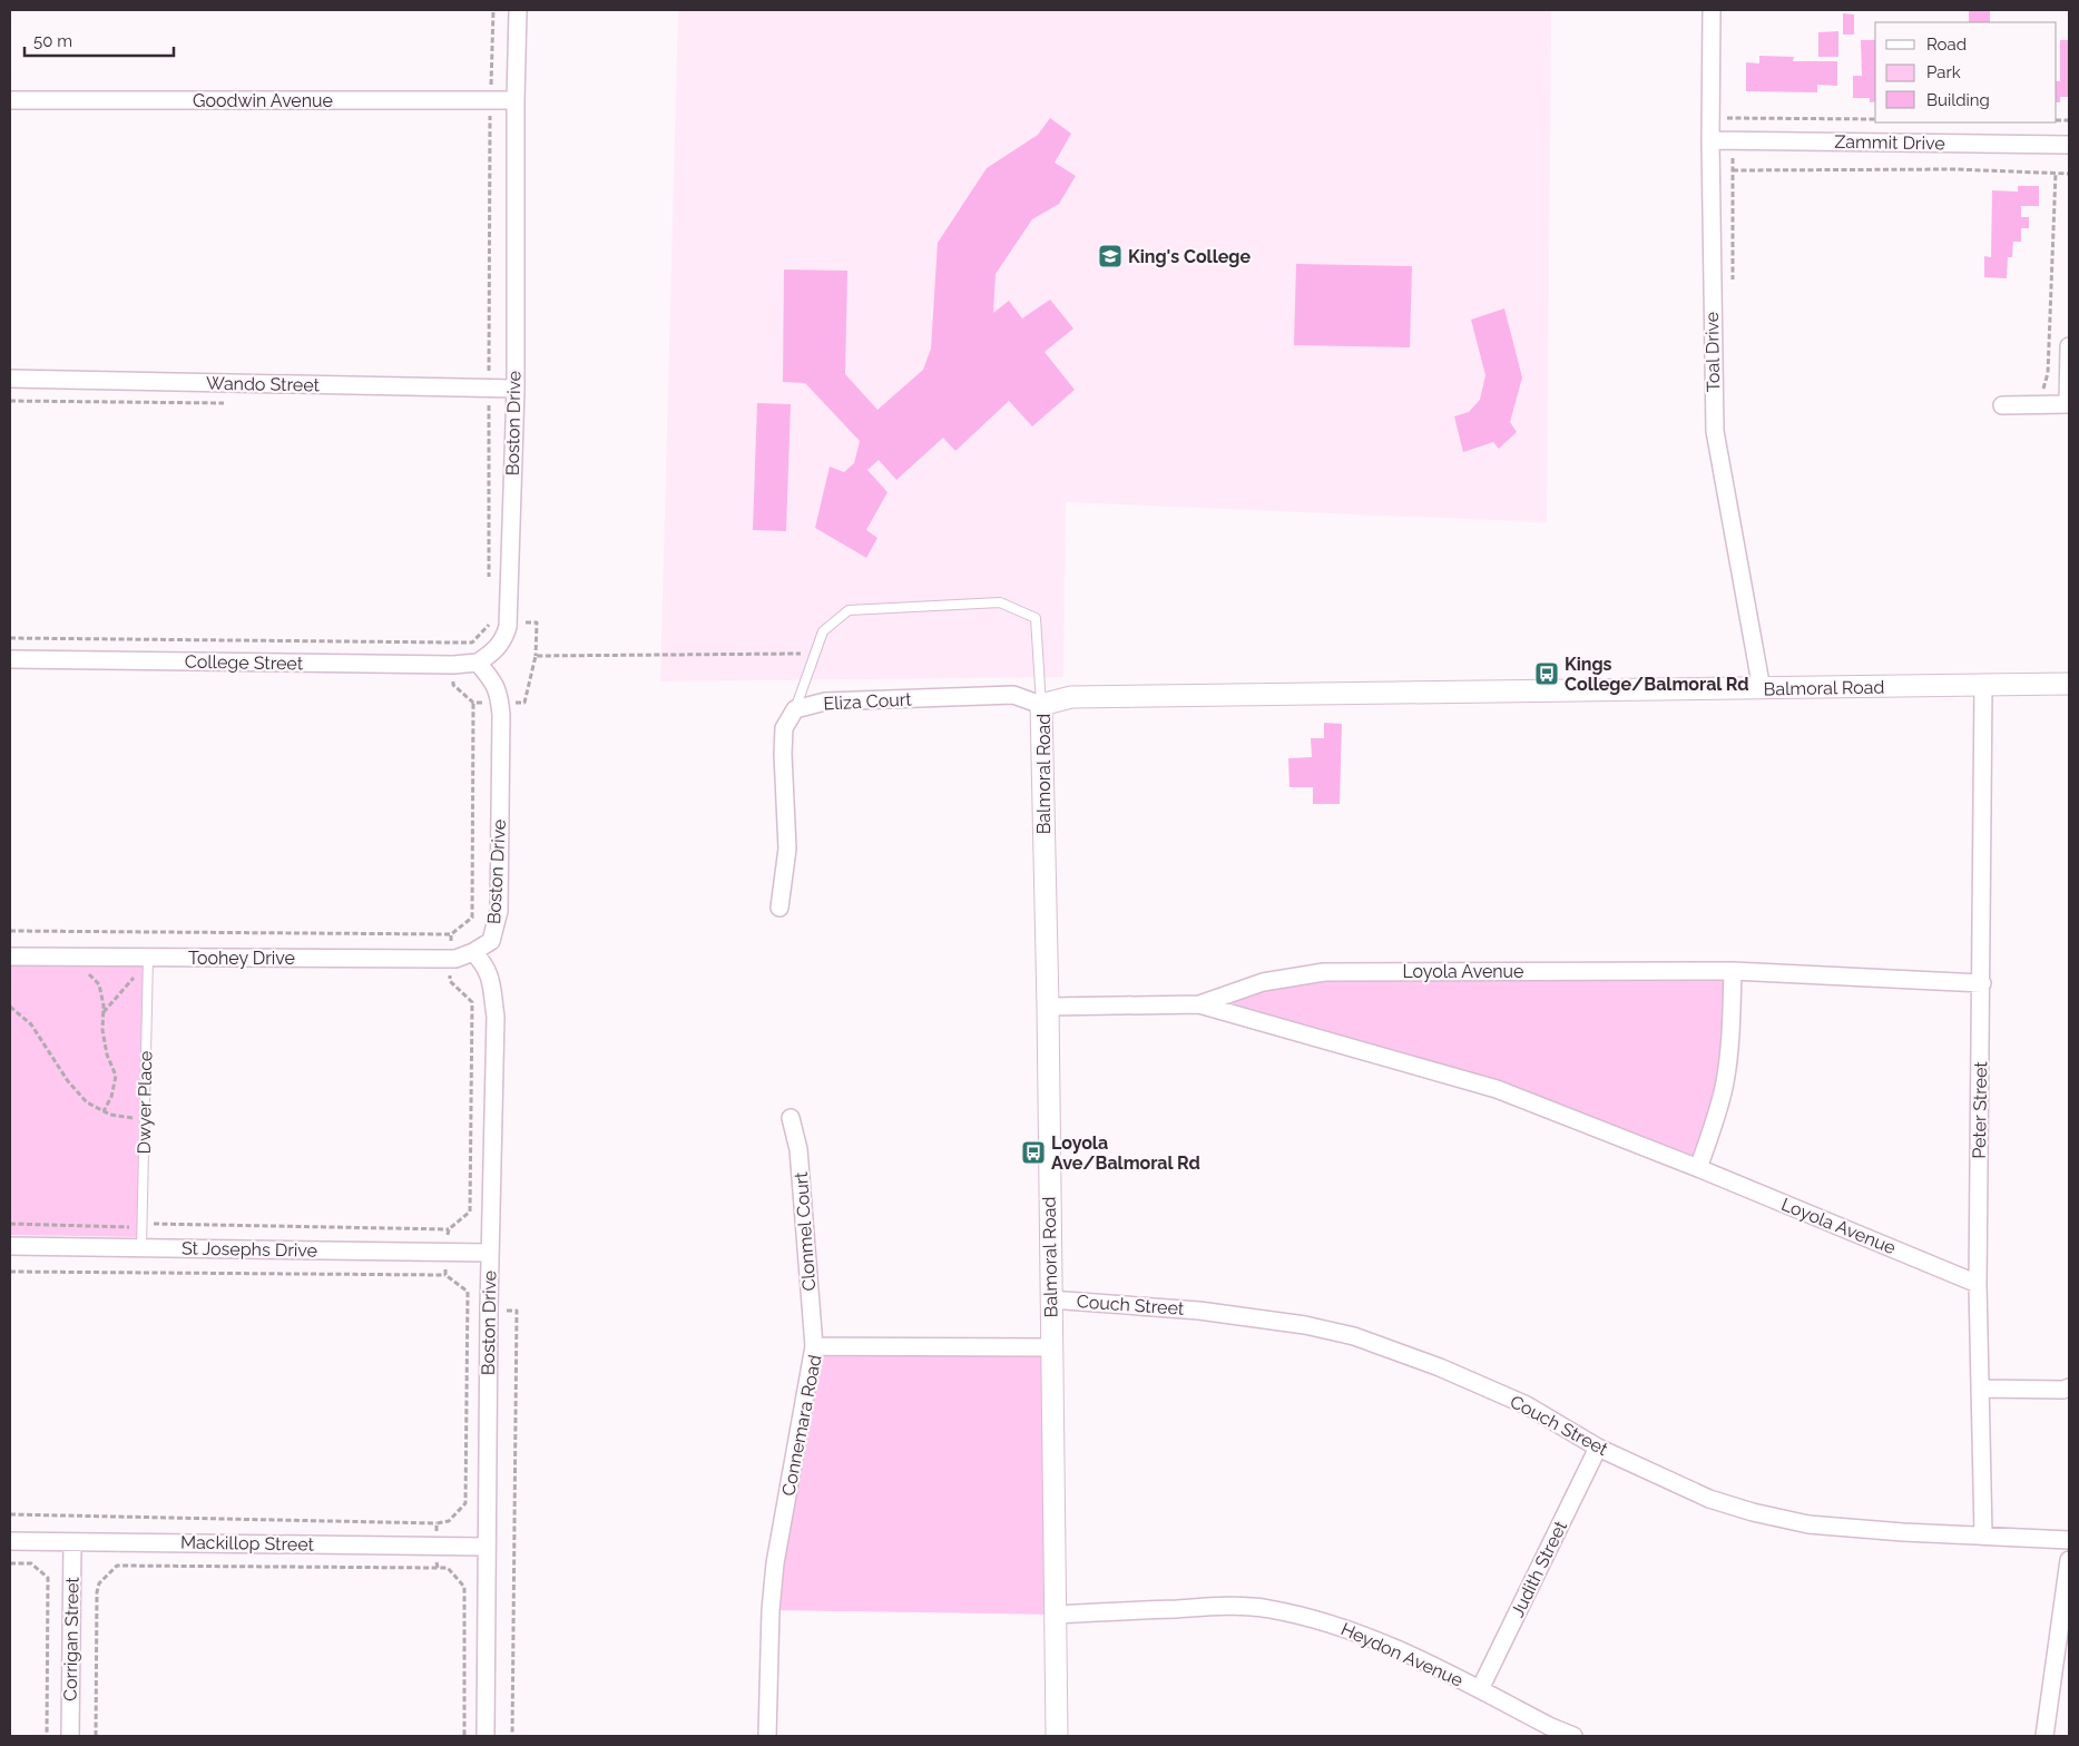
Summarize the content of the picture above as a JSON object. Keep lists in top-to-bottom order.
{
  "streets": {
    "street": [
      "Goodwin Avenue",
      "Zammit Drive",
      "Toal Drive",
      "Wando Street",
      "Boston Drive",
      "College Street",
      "Balmoral Road",
      "Eliza Court",
      "Toohey Drive",
      "Loyola Avenue",
      "Peter Street",
      "Clonmel Court",
      "St Josephs Drive",
      "Couch Street",
      "Connemara Road",
      "Mackillop Street",
      "Judith Street",
      "Corrigan Street",
      "Heydon Avenue"
    ],
    "lane": ["Dwyer Place"]
  },
  "crossings": [
    ["Goodwin Avenue", "Boston Drive"],
    ["Zammit Drive", "Toal Drive"],
    ["Toal Drive", "Balmoral Road"],
    ["Wando Street", "Boston Drive"],
    ["Boston Drive", "College Street"],
    ["Boston Drive", "Toohey Drive"],
    ["Boston Drive", "St Josephs Drive"],
    ["Boston Drive", "Mackillop Street"],
    ["Balmoral Road", "Eliza Court"],
    ["Balmoral Road", "Loyola Avenue"],
    ["Balmoral Road", "Peter Street"],
    ["Balmoral Road", "Couch Street"],
    ["Balmoral Road", "Connemara Road"],
    ["Balmoral Road", "Heydon Avenue"],
    ["Toohey Drive", "Dwyer Place"],
    ["Loyola Avenue", "Peter Street"],
    ["Dwyer Place", "St Josephs Drive"],
    ["Peter Street", "Couch Street"],
    ["Clonmel Court", "Connemara Road"],
    ["Couch Street", "Judith Street"],
    ["Mackillop Street", "Corrigan Street"],
    ["Judith Street", "Heydon Avenue"]
  ],
  "places": {
    "school or university": ["King's College"],
    "bus stop": ["Kings College/Balmoral Rd", "Loyola Ave/Balmoral Rd"]
  },
  "legend": ["Road", "Park", "Building"],
  "scale_bar": "50 m"
}
